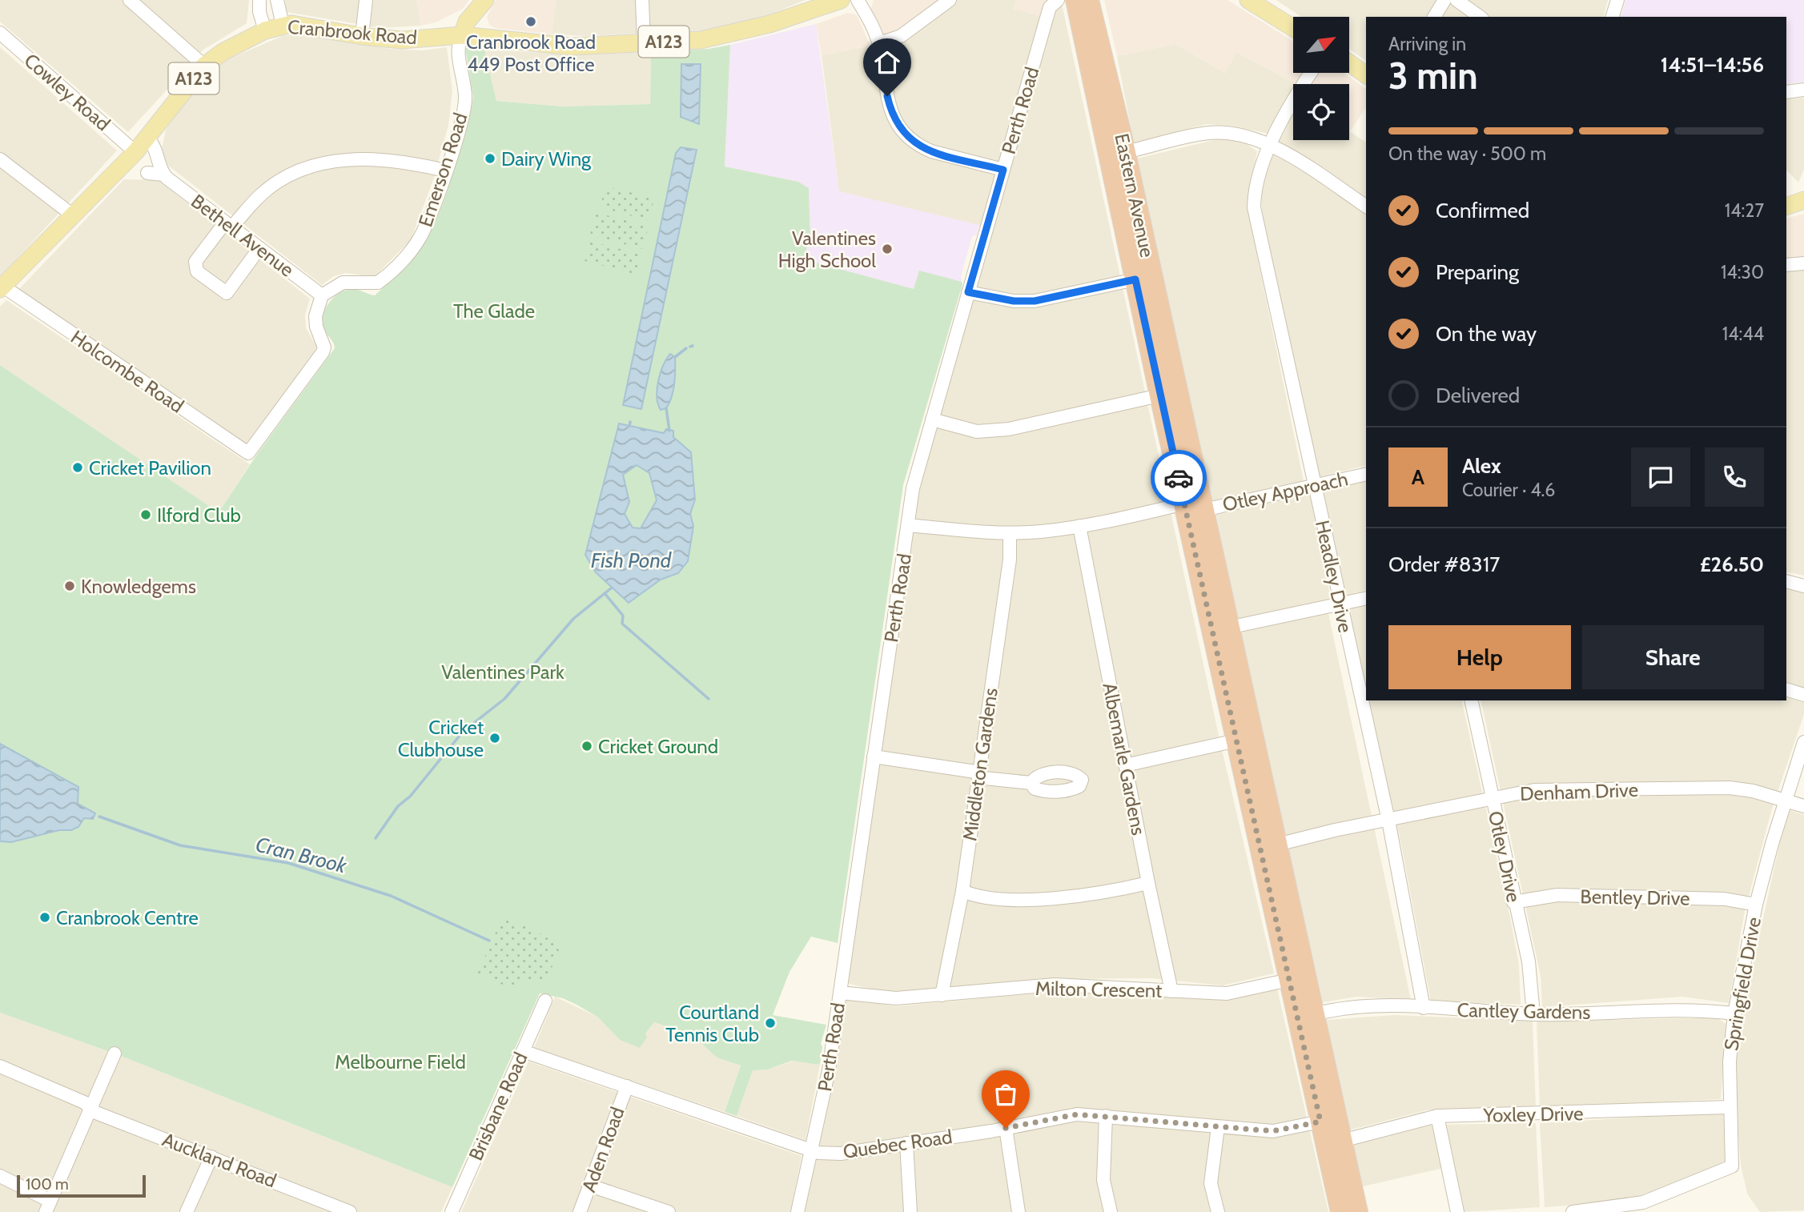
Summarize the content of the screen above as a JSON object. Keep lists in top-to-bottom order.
{
  "streets": {
    "highway": ["Eastern Avenue"],
    "main road": ["Cranbrook Road", "A123"],
    "street": [
      "Cowley Road",
      "Perth Road",
      "Emerson Road",
      "Bethell Avenue",
      "Holcombe Road",
      "Otley Approach",
      "Headley Drive",
      "Albemarle Gardens",
      "Middleton Gardens",
      "Denham Drive",
      "Otley Drive",
      "Bentley Drive",
      "Springfield Drive",
      "Milton Crescent",
      "Cantley Gardens",
      "Brisbane Road",
      "Yoxley Drive",
      "Quebec Road",
      "Aden Road",
      "Auckland Road"
    ]
  },
  "crossings": [
    ["Cranbrook Road", "Cowley Road"],
    ["Cranbrook Road", "Emerson Road"],
    ["Cranbrook Road", "Holcombe Road"],
    ["Perth Road", "Milton Crescent"],
    ["Perth Road", "Quebec Road"],
    ["Emerson Road", "Bethell Avenue"],
    ["Emerson Road", "Holcombe Road"],
    ["Eastern Avenue", "Otley Approach"],
    ["Eastern Avenue", "Denham Drive"],
    ["Eastern Avenue", "Milton Crescent"],
    ["Eastern Avenue", "Cantley Gardens"],
    ["Eastern Avenue", "Yoxley Drive"],
    ["Eastern Avenue", "Quebec Road"],
    ["Bethell Avenue", "Holcombe Road"],
    ["Otley Approach", "Headley Drive"],
    ["Headley Drive", "Denham Drive"],
    ["Headley Drive", "Cantley Gardens"],
    ["Albemarle Gardens", "Milton Crescent"],
    ["Middleton Gardens", "Milton Crescent"],
    ["Denham Drive", "Otley Drive"],
    ["Denham Drive", "Springfield Drive"],
    ["Otley Drive", "Bentley Drive"],
    ["Otley Drive", "Cantley Gardens"],
    ["Bentley Drive", "Springfield Drive"],
    ["Springfield Drive", "Cantley Gardens"],
    ["Springfield Drive", "Yoxley Drive"],
    ["Brisbane Road", "Quebec Road"],
    ["Quebec Road", "Aden Road"]
  ],
  "water": ["Fish Pond", "Cran Brook"],
  "parks": ["The Glade", "Valentines Park", "Melbourne Field"],
  "places": [
    "Cranbrook Road 449 Post Office",
    "Dairy Wing",
    "Valentines High School",
    "Cricket Pavilion",
    "Ilford Club",
    "Knowledgems",
    "Cricket Clubhouse",
    "Cricket Ground",
    "Cranbrook Centre",
    "Courtland Tennis Club"
  ],
  "scale_bar": "100 m",
  "north": "top right",
  "page": {
    "heading": ["3 min", "Arriving in", "14:51–14:56"],
    "panel": [
      "Alex",
      "Courier · 4.6",
      "Order #8317",
      "£26.50"
    ],
    "bar": "On the way · 500 m",
    "list": [
      ["Confirmed", "14:27"],
      ["Preparing", "14:30"],
      ["On the way", "14:44"],
      "Delivered"
    ],
    "round": "A",
    "buttons": ["Help", "Share"],
    "scale": "100 m"
  }
}
